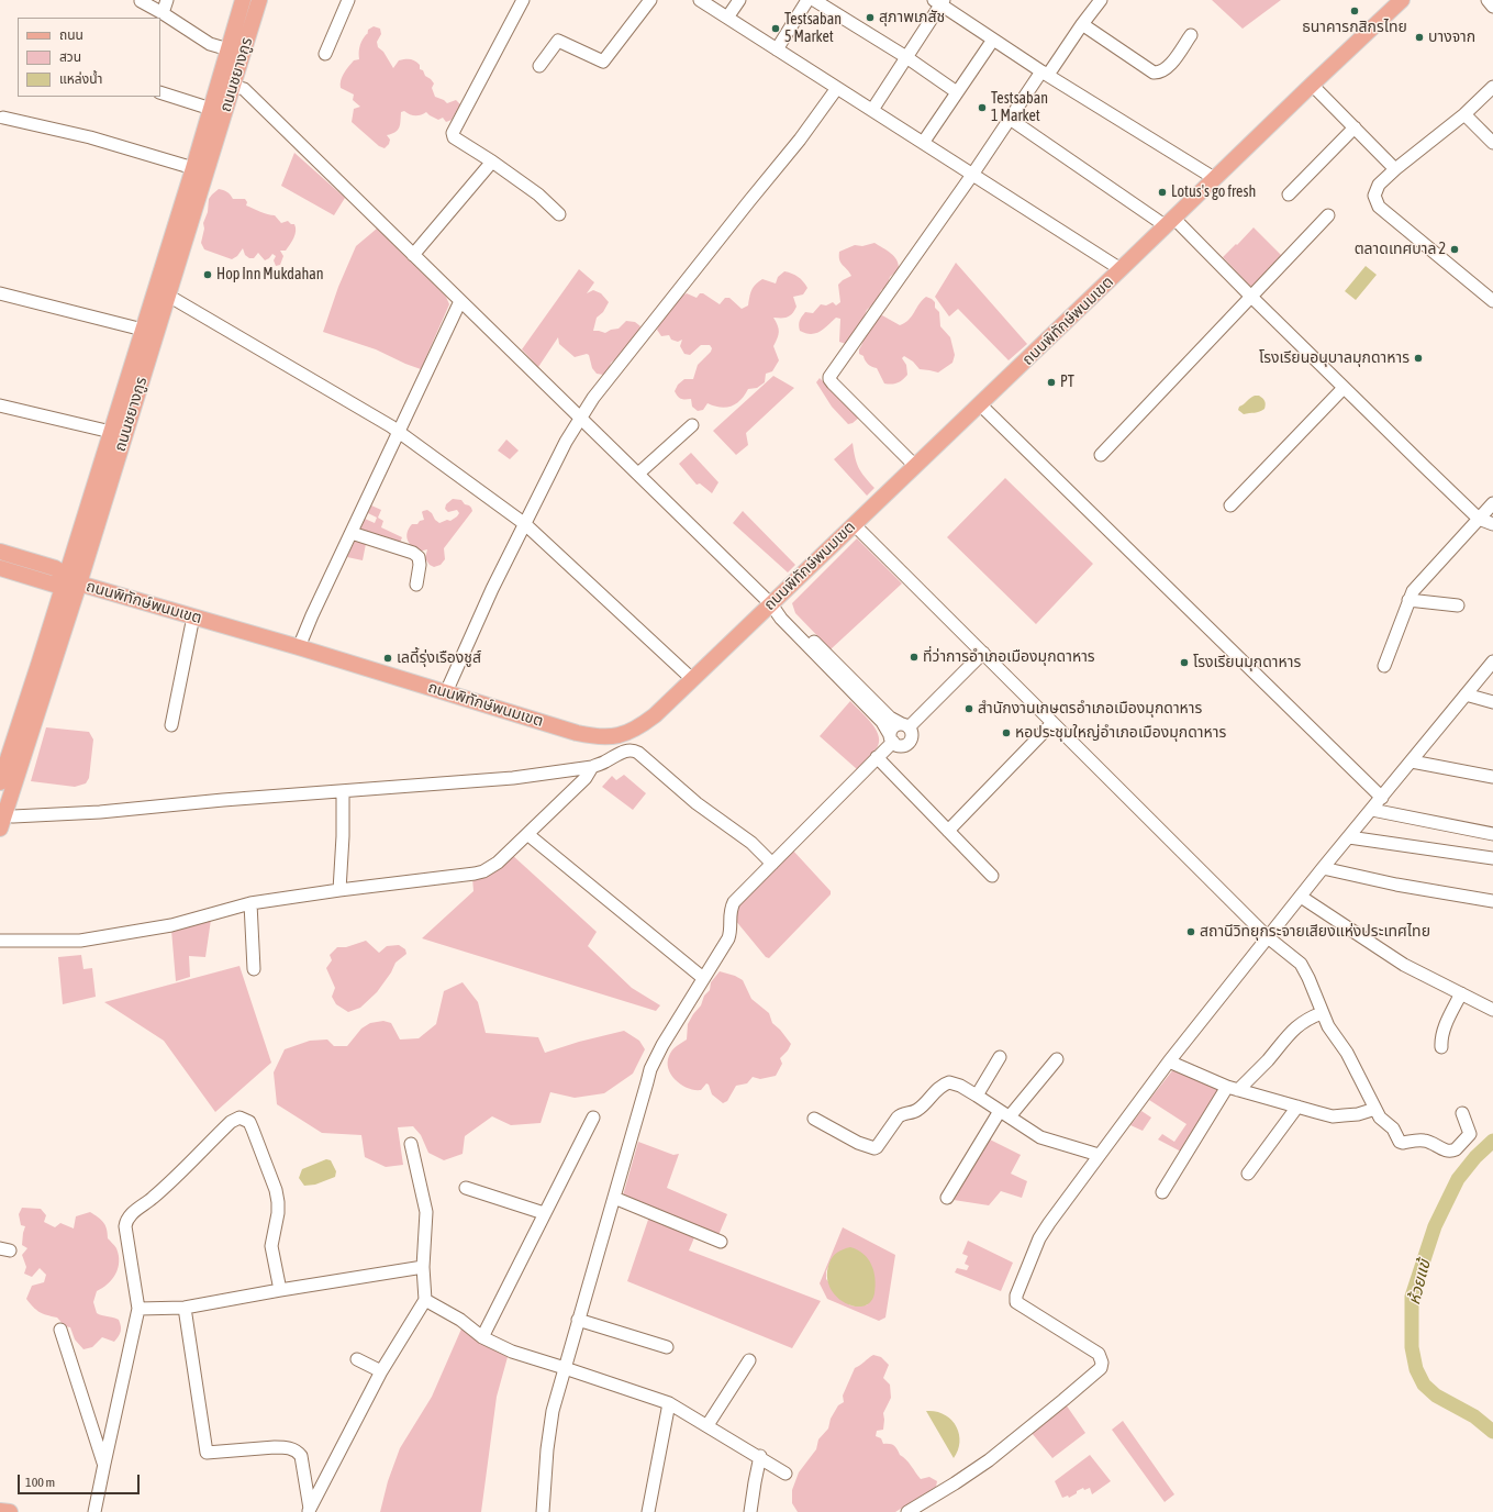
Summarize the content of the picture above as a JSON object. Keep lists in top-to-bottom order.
{
  "streets": {
    "main road": ["ถนนชยางกูร", "ถนนพิทักษ์พนมเขต"]
  },
  "crossings": [
    ["ถนนชยางกูร", "ถนนพิทักษ์พนมเขต"]
  ],
  "water": ["ห้วยแข้"],
  "places": [
    "ธนาคารกสิกรไทย",
    "สุภาพเภสัช",
    "Testsaban 5 Market",
    "บางจาก",
    "Testsaban 1 Market",
    "Lotus's go fresh",
    "ตลาดเทศบาล 2",
    "Hop Inn Mukdahan",
    "โรงเรียนอนุบาลมุกดาหาร",
    "PT",
    "ที่ว่าการอำเภอเมืองมุกดาหาร",
    "เลดี้รุ่งเรืองชูส์",
    "โรงเรียนมุกดาหาร",
    "สำนักงานเกษตรอำเภอเมืองมุกดาหาร",
    "หอประชุมใหญ่อำเภอเมืองมุกดาหาร",
    "สถานีวิทยุกระจายเสียงแห่งประเทศไทย"
  ],
  "legend": ["ถนน", "สวน", "แหล่งน้ำ"],
  "scale_bar": "100 m"
}
